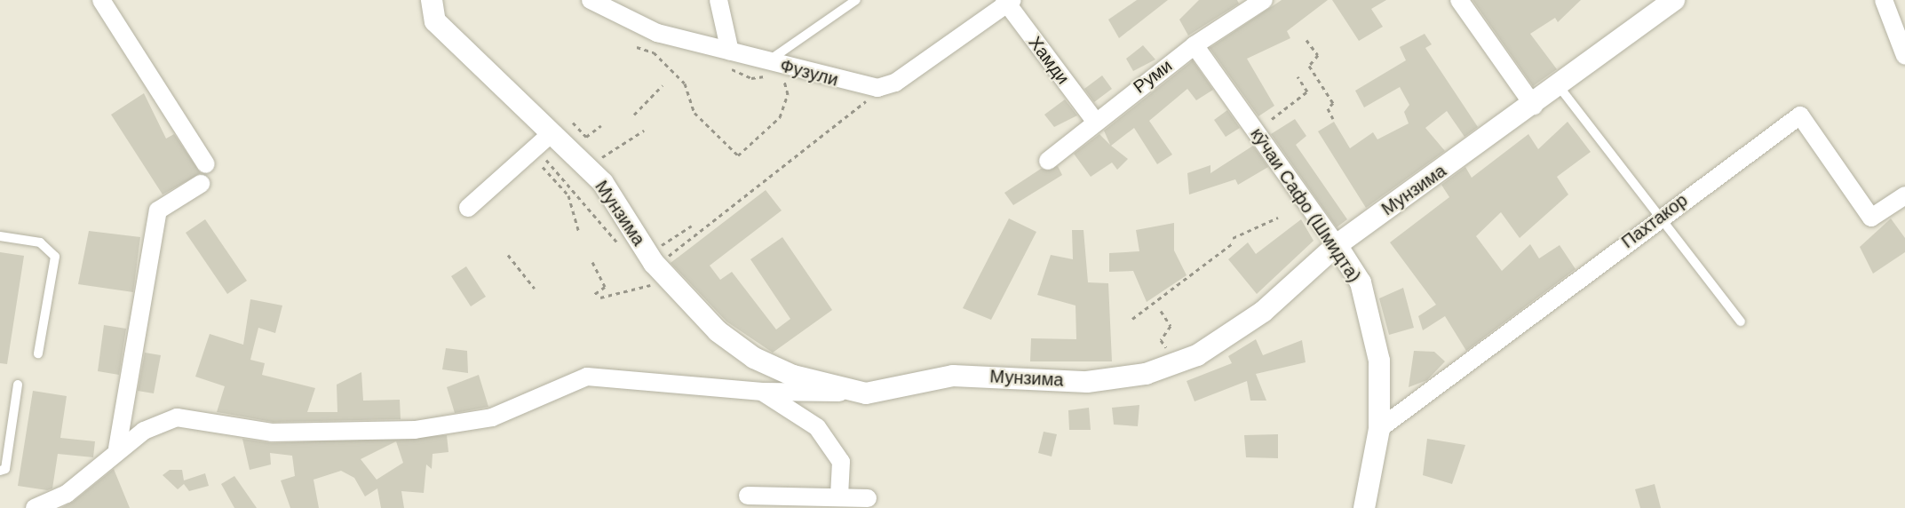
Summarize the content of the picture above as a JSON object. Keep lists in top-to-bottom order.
{
  "streets": {
    "street": [
      "Хамди",
      "Фузули",
      "Руми",
      "Мунзима",
      "кӯчаи Сафо (Шмидта)",
      "Пахтакор"
    ]
  },
  "crossings": [
    ["Хамди", "Фузули"],
    ["Хамди", "Руми"],
    ["Руми", "кӯчаи Сафо (Шмидта)"],
    ["Мунзима", "кӯчаи Сафо (Шмидта)"],
    ["кӯчаи Сафо (Шмидта)", "Пахтакор"]
  ]
}
